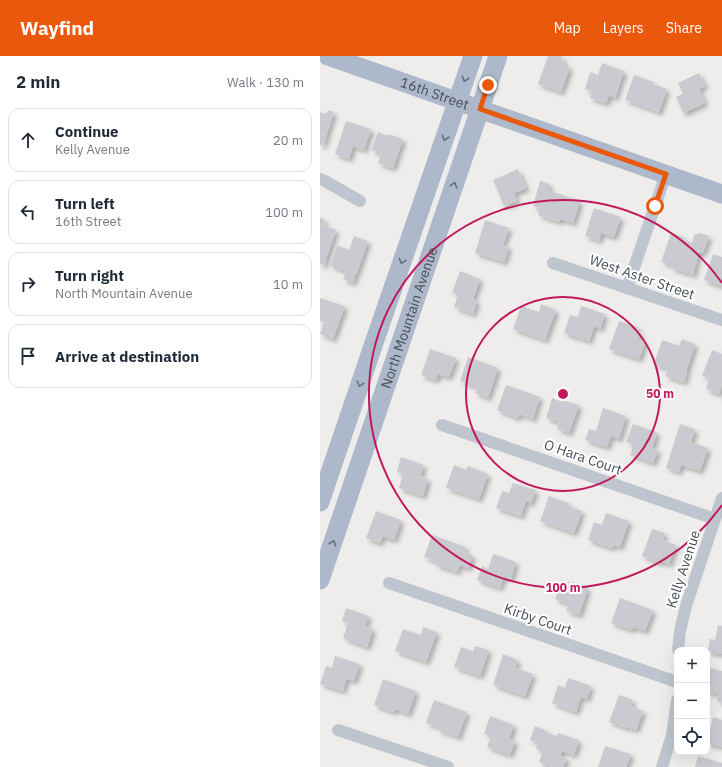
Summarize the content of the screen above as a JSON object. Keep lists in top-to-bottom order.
{
  "streets": {
    "main road": ["16th Street", "North Mountain Avenue"],
    "street": [
      "West Aster Street",
      "O Hara Court",
      "Kelly Avenue",
      "Kirby Court"
    ]
  },
  "crossings": [
    ["16th Street", "North Mountain Avenue"],
    ["O Hara Court", "Kelly Avenue"]
  ],
  "page": {
    "header": "Wayfind",
    "nav": ["Map", "Layers", "Share"],
    "heading": ["2 min", "Walk · 130 m"],
    "list": [
      ["Continue", "Kelly Avenue", "20 m"],
      ["Turn left", "16th Street", "100 m"],
      ["Turn right", "North Mountain Avenue", "10 m"],
      "Arrive at destination"
    ],
    "map_buttons": ["+", "−"]
  },
  "rings": ["50 m", "100 m"]
}
